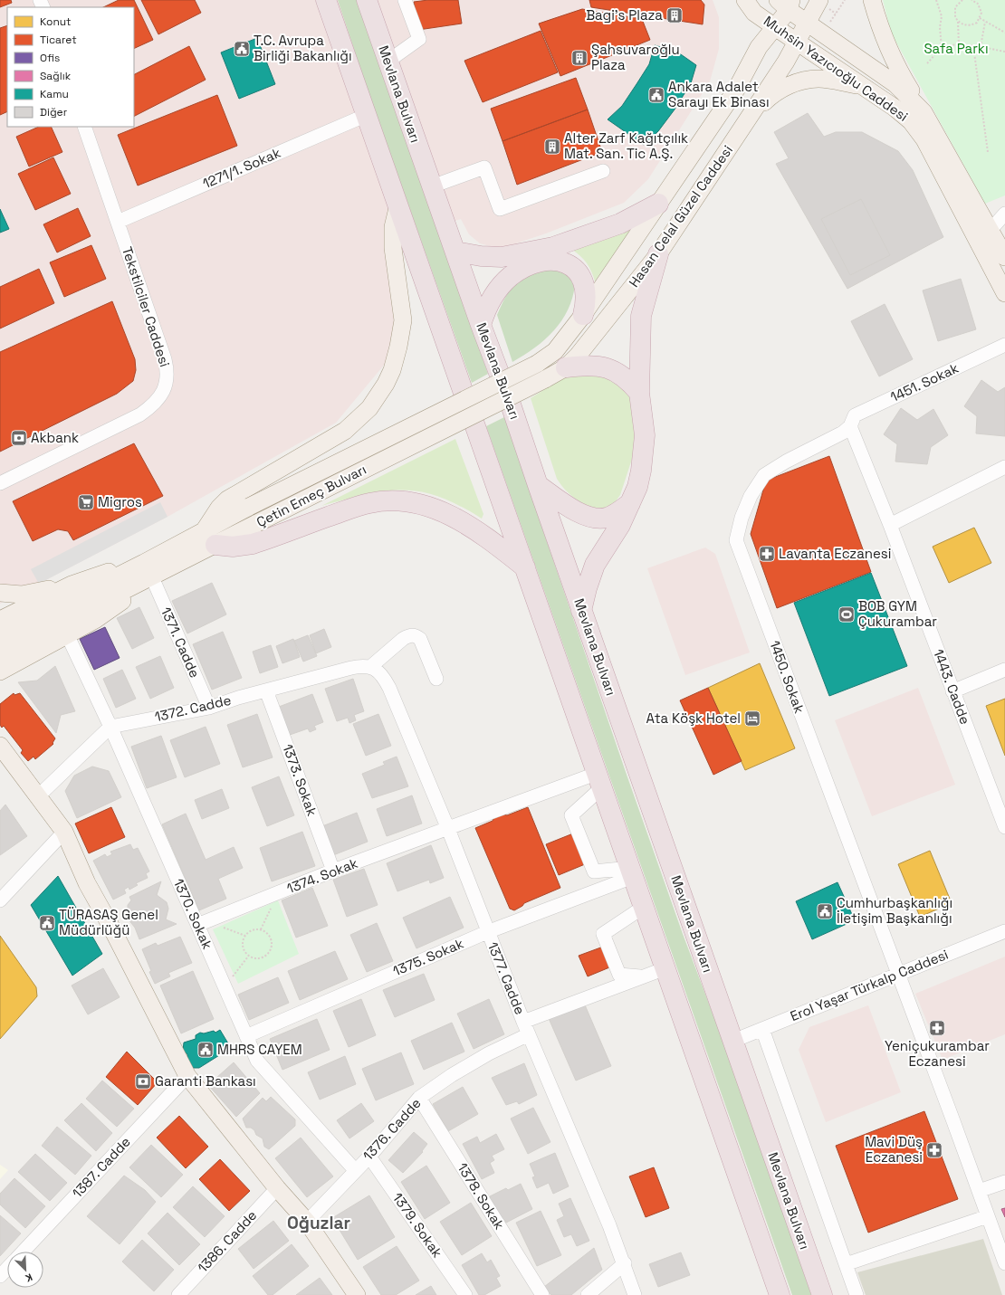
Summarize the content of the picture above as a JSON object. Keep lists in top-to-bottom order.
{
  "streets": {
    "highway": ["Mevlana Bulvarı"],
    "main road": ["Muhsin Yazıcıoğlu Caddesi", "Hasan Celal Güzel Caddesi", "Çetin Emeç Bulvarı"],
    "street": [
      "1271/1. Sokak",
      "Tekstilciler Caddesi",
      "1451. Sokak",
      "1371. Cadde",
      "1450. Sokak",
      "1443. Cadde",
      "1372. Cadde",
      "1373. Sokak",
      "1374. Sokak",
      "1370. Sokak",
      "1375. Sokak",
      "1377. Cadde",
      "Erol Yaşar Türkalp Caddesi",
      "1376. Cadde",
      "1387. Cadde",
      "1378. Sokak",
      "1379. Sokak",
      "1386. Cadde"
    ]
  },
  "crossings": [
    ["Muhsin Yazıcıoğlu Caddesi", "Hasan Celal Güzel Caddesi"],
    ["Mevlana Bulvarı", "Erol Yaşar Türkalp Caddesi"],
    ["1271/1. Sokak", "Tekstilciler Caddesi"],
    ["Hasan Celal Güzel Caddesi", "Çetin Emeç Bulvarı"],
    ["1451. Sokak", "1450. Sokak"],
    ["1451. Sokak", "1443. Cadde"],
    ["Çetin Emeç Bulvarı", "1371. Cadde"],
    ["Çetin Emeç Bulvarı", "1370. Sokak"],
    ["1371. Cadde", "1372. Cadde"],
    ["1450. Sokak", "1443. Cadde"],
    ["1450. Sokak", "Erol Yaşar Türkalp Caddesi"],
    ["1372. Cadde", "1373. Sokak"],
    ["1372. Cadde", "1370. Sokak"],
    ["1372. Cadde", "1377. Cadde"],
    ["1373. Sokak", "1374. Sokak"],
    ["1374. Sokak", "1370. Sokak"],
    ["1374. Sokak", "1377. Cadde"],
    ["1370. Sokak", "1375. Sokak"],
    ["1370. Sokak", "1376. Cadde"],
    ["1375. Sokak", "1377. Cadde"],
    ["1377. Cadde", "1376. Cadde"],
    ["1376. Cadde", "1378. Sokak"],
    ["1376. Cadde", "1379. Sokak"]
  ],
  "districts": ["Oğuzlar"],
  "parks": ["Safa Parkı"],
  "places": {
    "building": ["Bagi's Plaza", "Şahsuvaroğlu Plaza", "Alter Zarf Kağıtçılık Mat. San. Tic A.Ş."],
    "public building": [
      "T.C. Avrupa Birliği Bakanlığı",
      "Ankara Adalet Sarayı Ek Binası",
      "Cumhurbaşkanlığı İletişim Başkanlığı",
      "TÜRASAŞ Genel Müdürlüğü",
      "MHRS CAYEM"
    ],
    "bank": ["Akbank", "Garanti Bankası"],
    "supermarket": ["Migros"],
    "pharmacy": ["Lavanta Eczanesi", "Yeniçukurambar Eczanesi", "Mavi Düş Eczanesi"],
    "sports": ["BOB GYM Çukurambar"],
    "hotel": ["Ata Köşk Hotel"]
  },
  "legend": [
    "Konut",
    "Ticaret",
    "Ofis",
    "Sağlık",
    "Kamu",
    "Diğer"
  ],
  "north": "bottom right"
}
